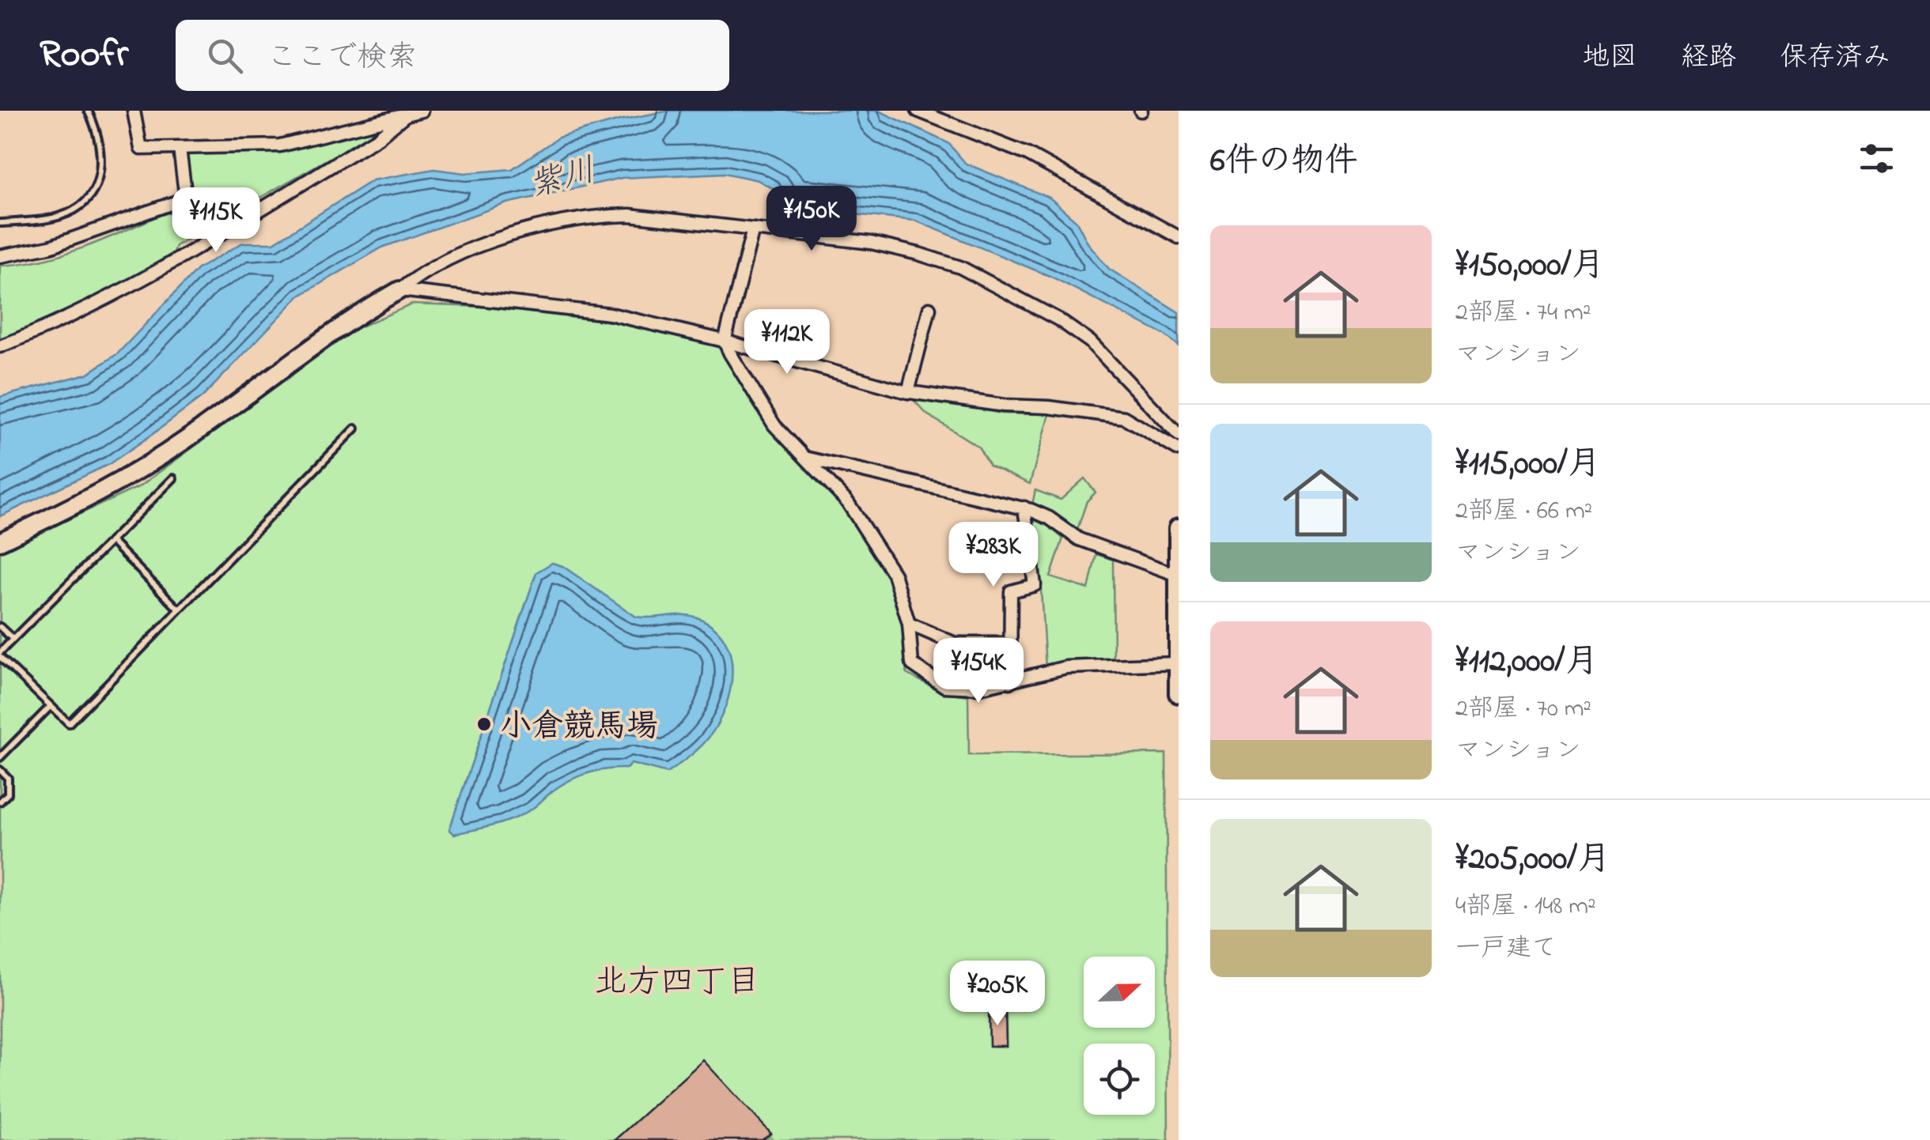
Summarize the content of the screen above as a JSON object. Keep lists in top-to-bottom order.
{
  "districts": ["北方四丁目"],
  "water": ["紫川"],
  "places": ["小倉競馬場"],
  "north": "right",
  "page": {
    "header": "Roofr",
    "search": "ここで検索",
    "nav": ["地図", "経路", "保存済み"],
    "heading": "6件の物件",
    "price": [
      "¥150K",
      "¥115K",
      "¥112K",
      "¥283K",
      "¥154K",
      "¥205K"
    ],
    "list": [
      {
        "name": "¥150,000/月",
        "note": "2部屋 · 74 m² · マンション"
      },
      {
        "name": "¥115,000/月",
        "note": "2部屋 · 66 m² · マンション"
      },
      {
        "name": "¥112,000/月",
        "note": "2部屋 · 70 m² · マンション"
      },
      {
        "name": "¥205,000/月",
        "note": "4部屋 · 148 m² · 一戸建て"
      }
    ]
  }
}
